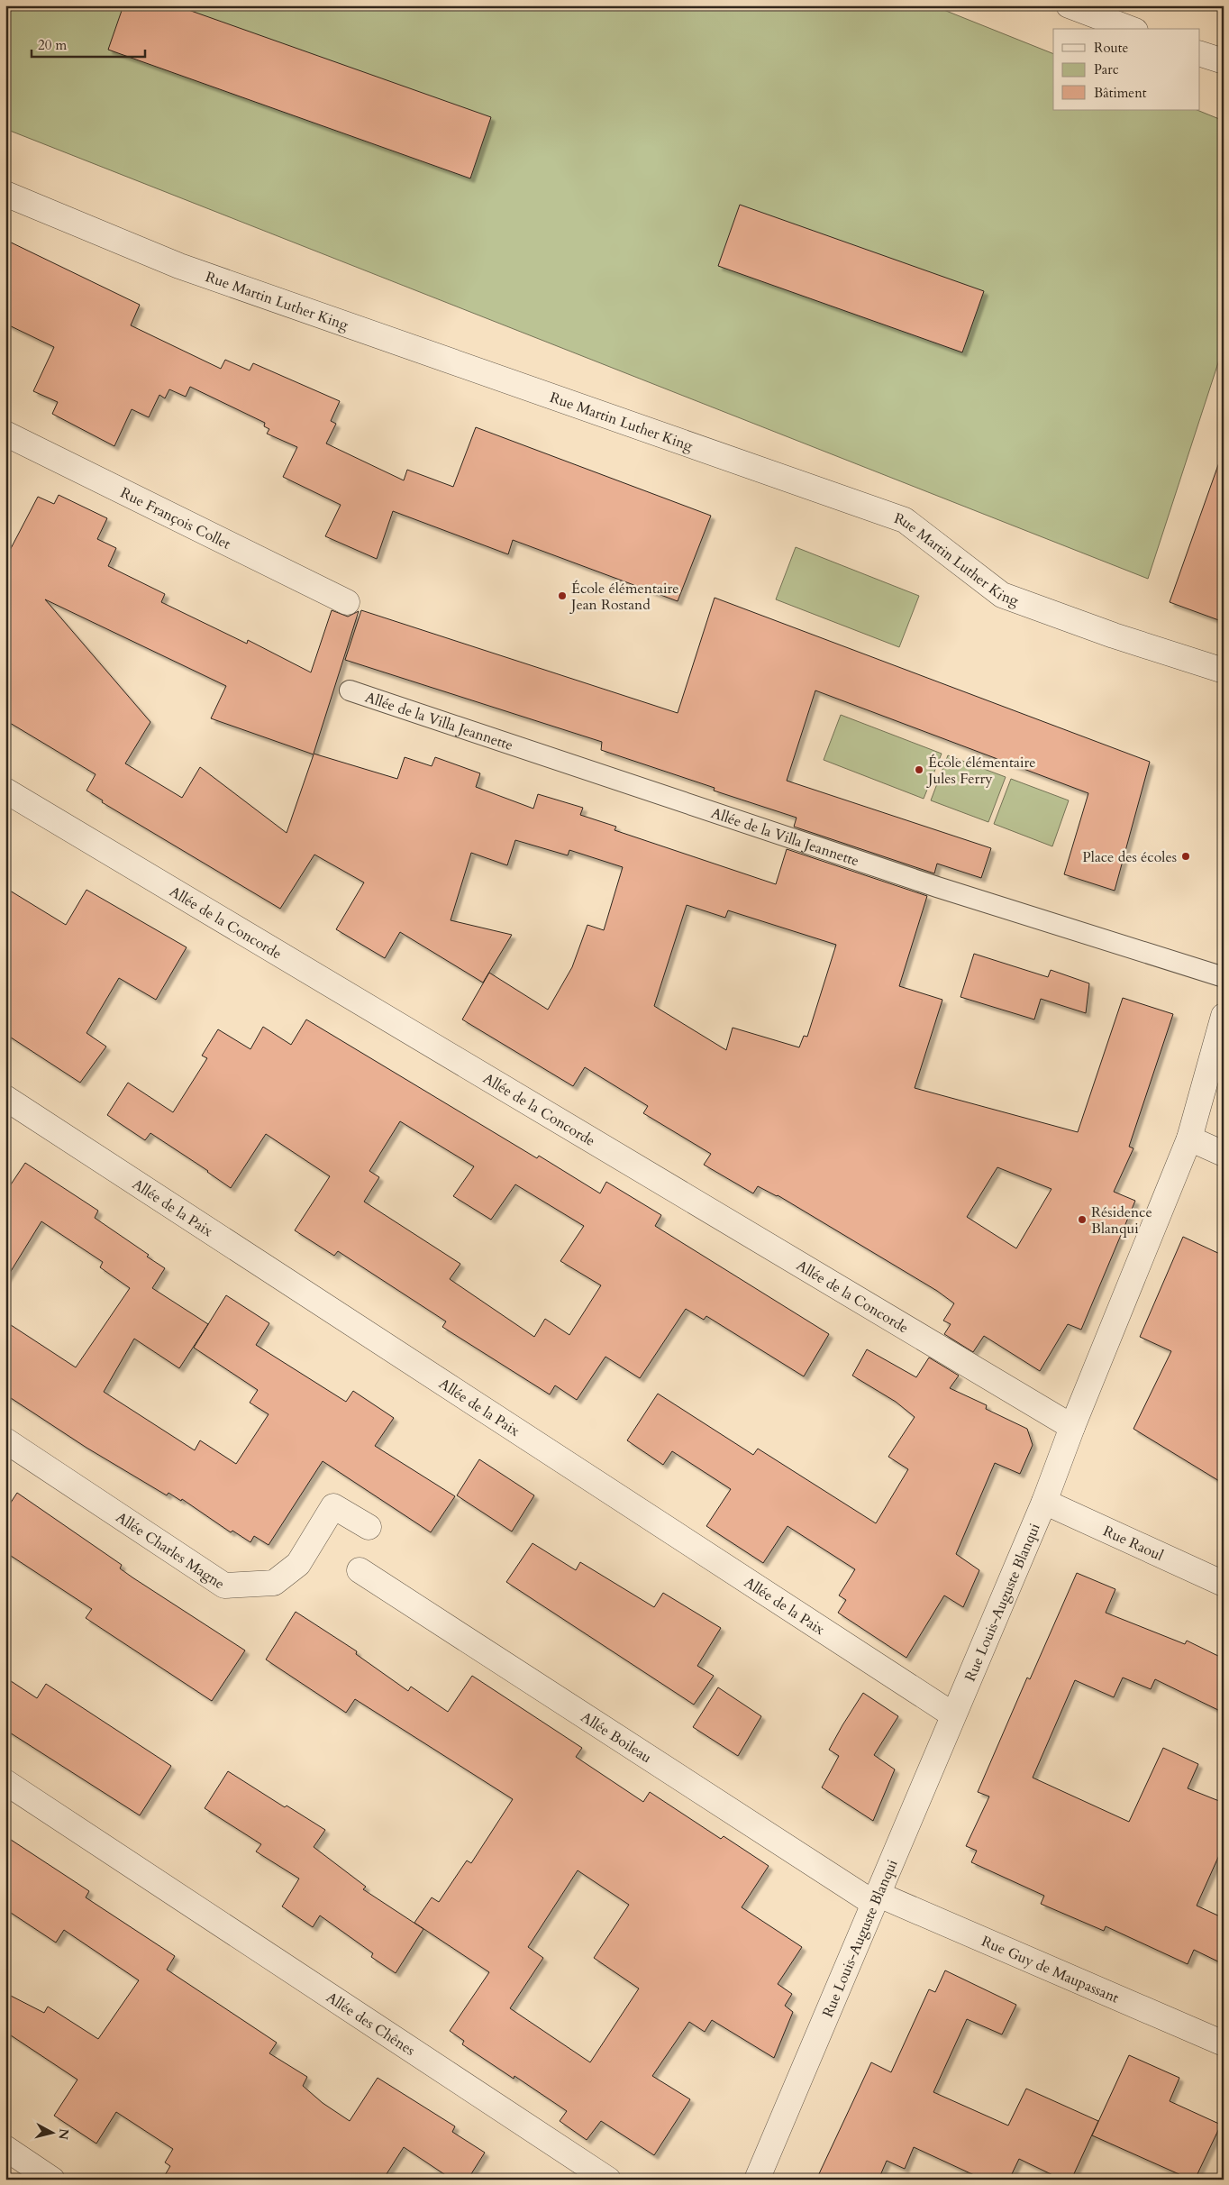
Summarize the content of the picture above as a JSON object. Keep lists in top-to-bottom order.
{
  "streets": {
    "street": [
      "Rue Martin Luther King",
      "Rue François Collet",
      "Allée de la Concorde",
      "Allée de la Paix",
      "Rue Raoul",
      "Allée Charles Magne",
      "Rue Louis-Auguste Blanqui",
      "Allée Boileau",
      "Rue Guy de Maupassant",
      "Allée des Chênes"
    ],
    "lane": ["Allée de la Villa Jeannette"]
  },
  "crossings": [
    ["Allée de la Concorde", "Rue Louis-Auguste Blanqui"],
    ["Allée de la Paix", "Rue Louis-Auguste Blanqui"],
    ["Rue Raoul", "Rue Louis-Auguste Blanqui"],
    ["Rue Louis-Auguste Blanqui", "Allée Boileau"],
    ["Rue Louis-Auguste Blanqui", "Rue Guy de Maupassant"],
    ["Allée Boileau", "Rue Guy de Maupassant"]
  ],
  "places": [
    "École élémentaire Jean Rostand",
    "École élémentaire Jules Ferry",
    "Place des écoles",
    "Résidence Blanqui"
  ],
  "legend": ["Route", "Parc", "Bâtiment"],
  "scale_bar": "20 m",
  "north": "right"
}
